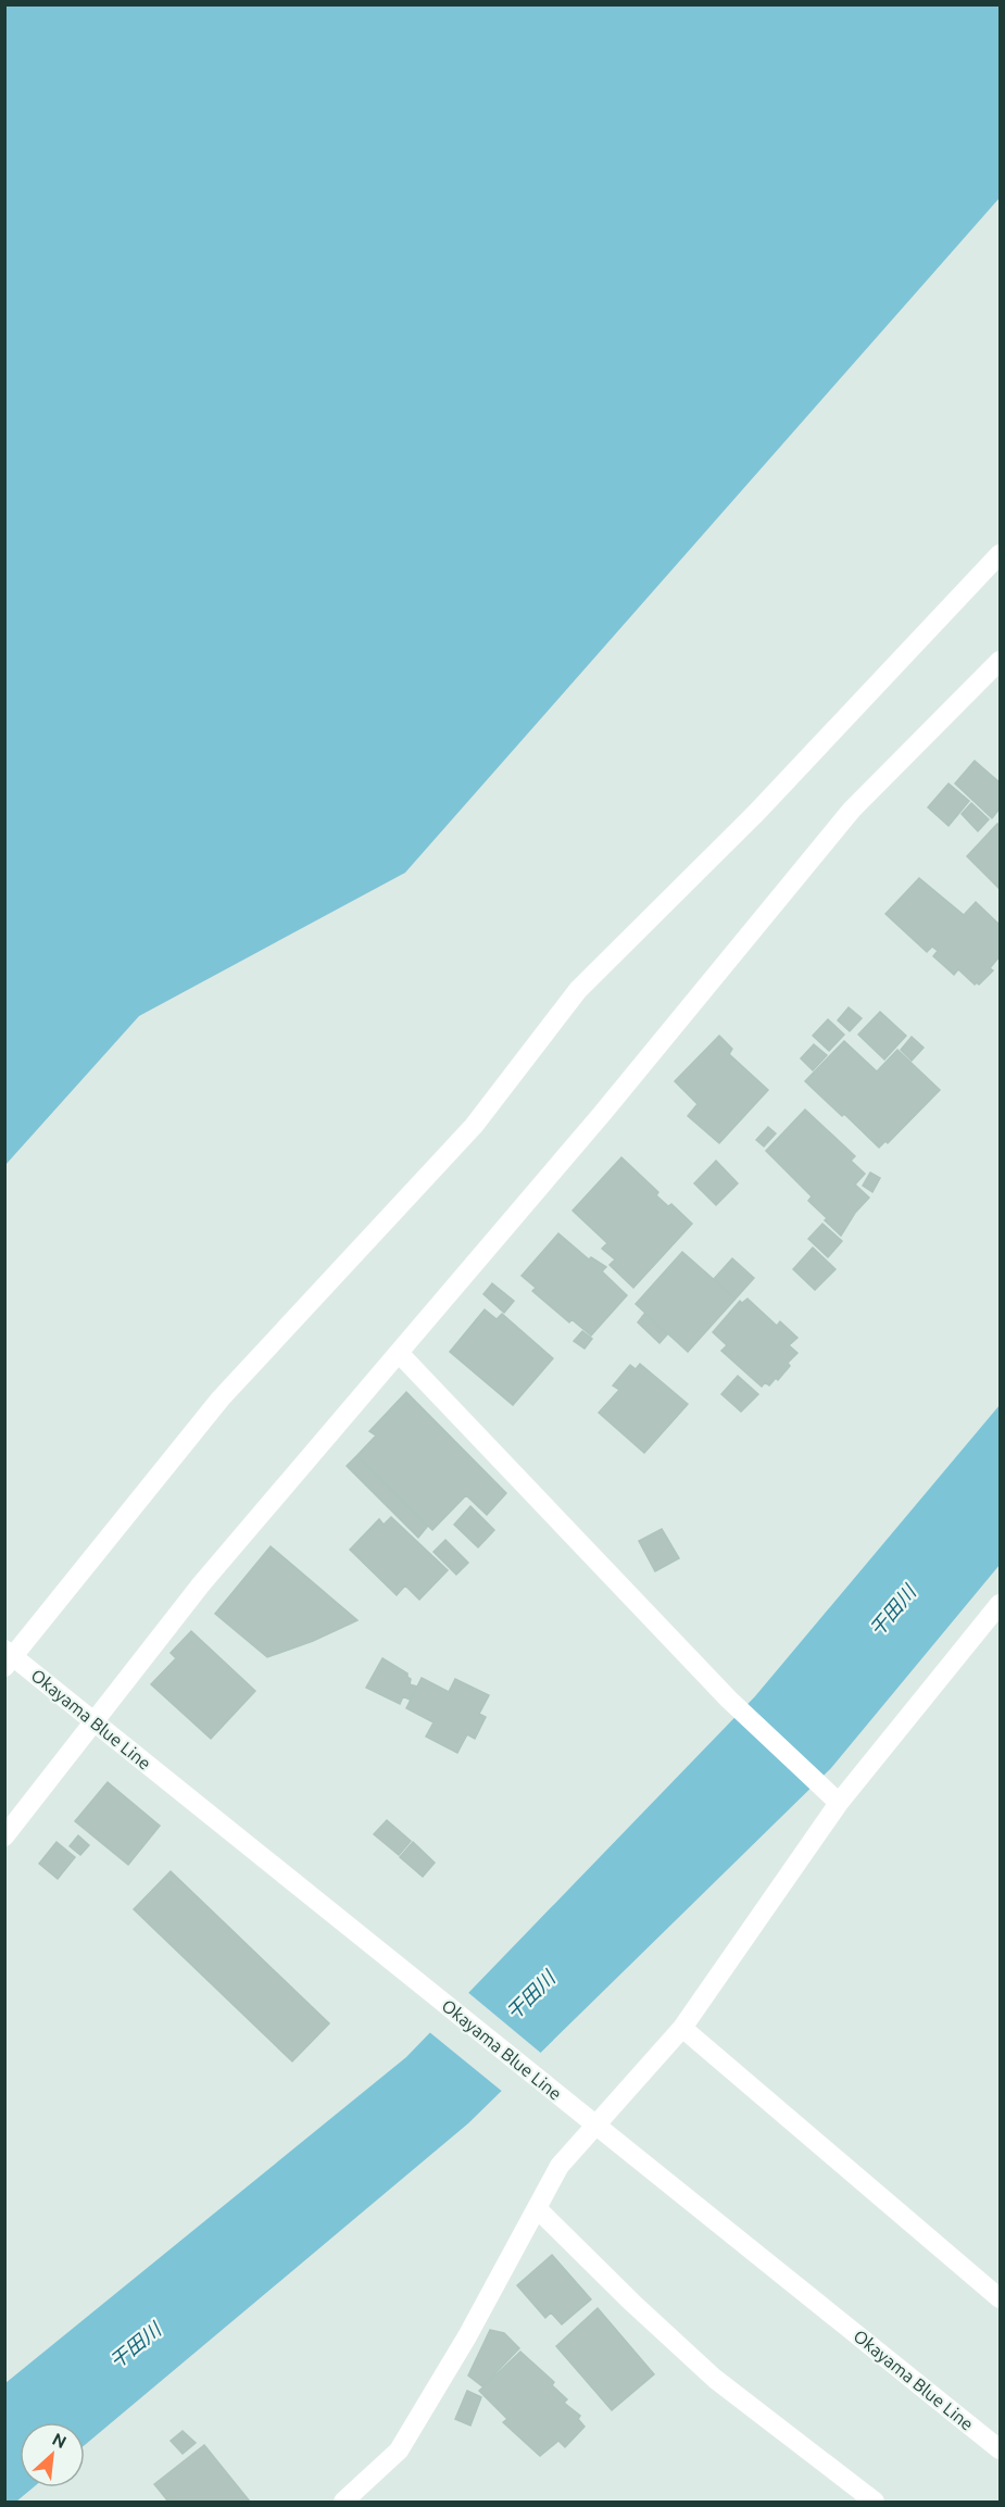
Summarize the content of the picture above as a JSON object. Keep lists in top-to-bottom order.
{
  "streets": {
    "street": ["Okayama Blue Line"]
  },
  "water": ["干田川"],
  "north": "top right"
}
